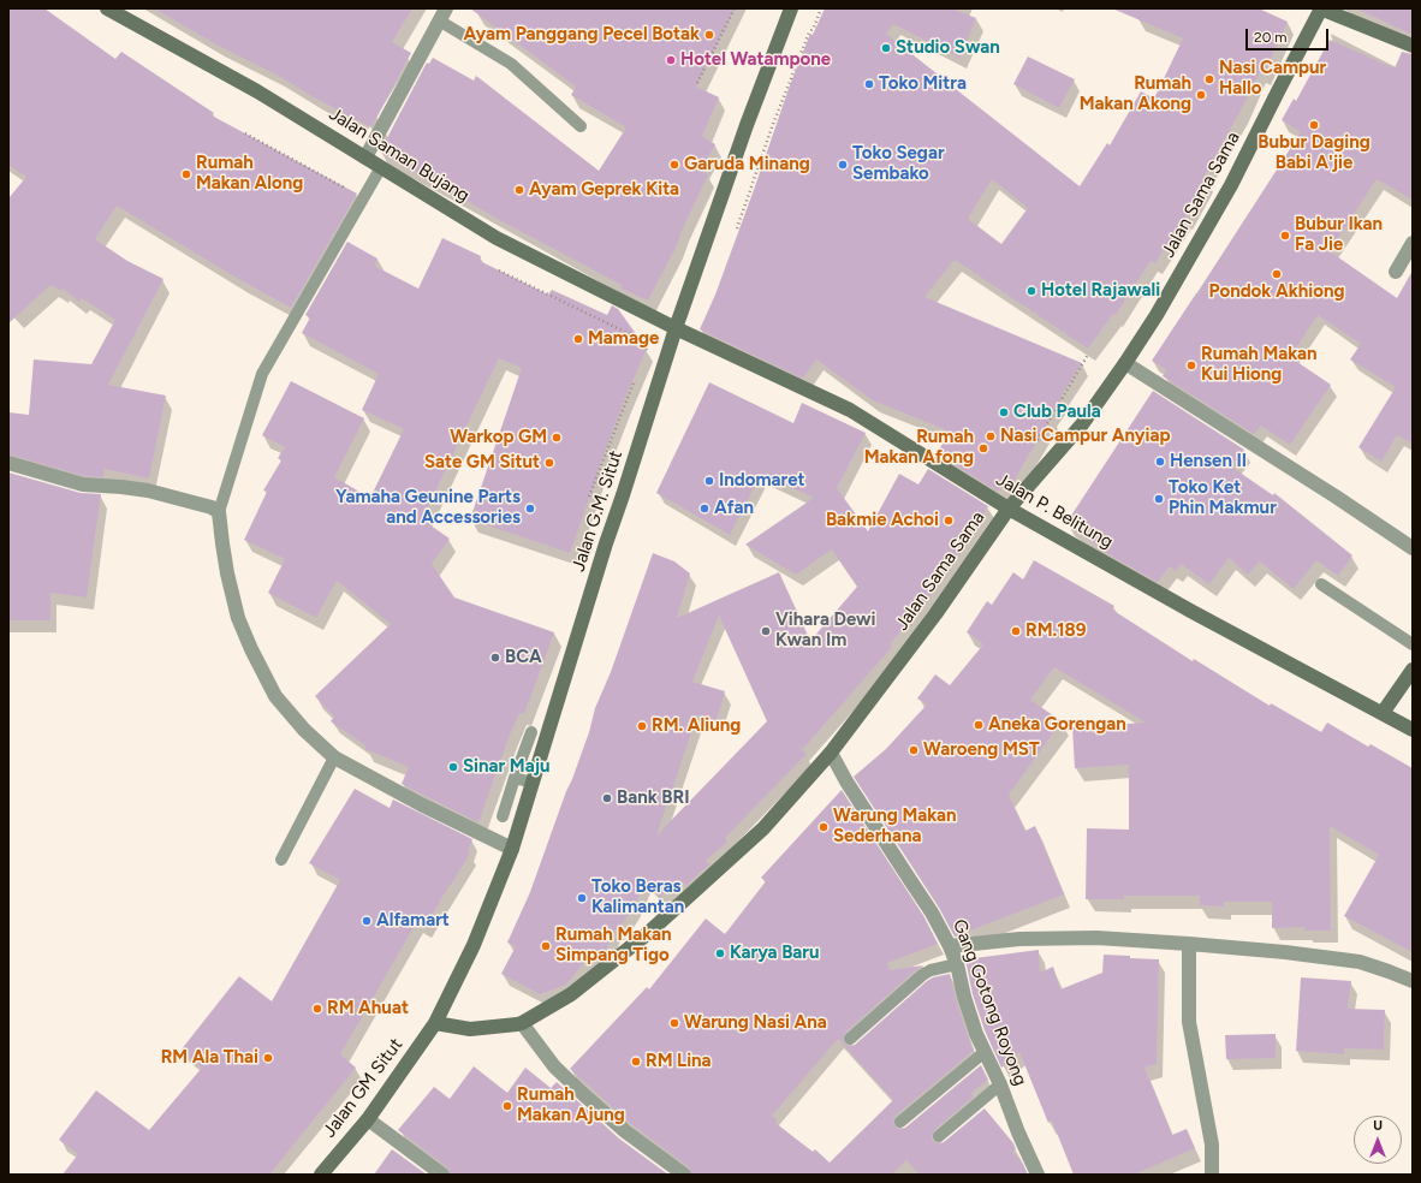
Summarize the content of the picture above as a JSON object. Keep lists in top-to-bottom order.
{
  "streets": {
    "street": [
      "Jalan Saman Bujang",
      "Jalan Sama Sama",
      "Jalan G.M. Situt",
      "Jalan P. Belitung",
      "Gang Gotong Royong",
      "Jalan GM Situt"
    ]
  },
  "crossings": [
    ["Jalan Saman Bujang", "Jalan G.M. Situt"],
    ["Jalan Saman Bujang", "Jalan P. Belitung"],
    ["Jalan Sama Sama", "Jalan G.M. Situt"],
    ["Jalan Sama Sama", "Jalan P. Belitung"],
    ["Jalan Sama Sama", "Gang Gotong Royong"],
    ["Jalan Sama Sama", "Jalan GM Situt"],
    ["Jalan G.M. Situt", "Jalan P. Belitung"],
    ["Jalan G.M. Situt", "Jalan GM Situt"]
  ],
  "places": [
    "Ayam Panggang Pecel Botak",
    "Studio Swan",
    "Hotel Watampone",
    "Nasi Campur Hallo",
    "Toko Mitra",
    "Rumah Makan Akong",
    "Bubur Daging Babi A'jie",
    "Garuda Minang",
    "Toko Segar Sembako",
    "Rumah Makan Along",
    "Ayam Geprek Kita",
    "Bubur Ikan Fa Jie",
    "Pondok Akhiong",
    "Hotel Rajawali",
    "Mamage",
    "Rumah Makan Kui Hiong",
    "Club Paula",
    "Nasi Campur Anyiap",
    "Warkop GM",
    "Rumah Makan Afong",
    "Hensen II",
    "Sate GM Situt",
    "Indomaret",
    "Toko Ket Phin Makmur",
    "Yamaha Geunine Parts and Accessories",
    "Afan",
    "Bakmie Achoi",
    "Vihara Dewi Kwan Im",
    "RM.189",
    "BCA",
    "Aneka Gorengan",
    "RM. Aliung",
    "Waroeng MST",
    "Sinar Maju",
    "Bank BRI",
    "Warung Makan Sederhana",
    "Toko Beras Kalimantan",
    "Alfamart",
    "Rumah Makan Simpang Tigo",
    "Karya Baru",
    "RM Ahuat",
    "Warung Nasi Ana",
    "RM Ala Thai",
    "RM Lina",
    "Rumah Makan Ajung"
  ],
  "scale_bar": "20 m",
  "north": "top"
}
